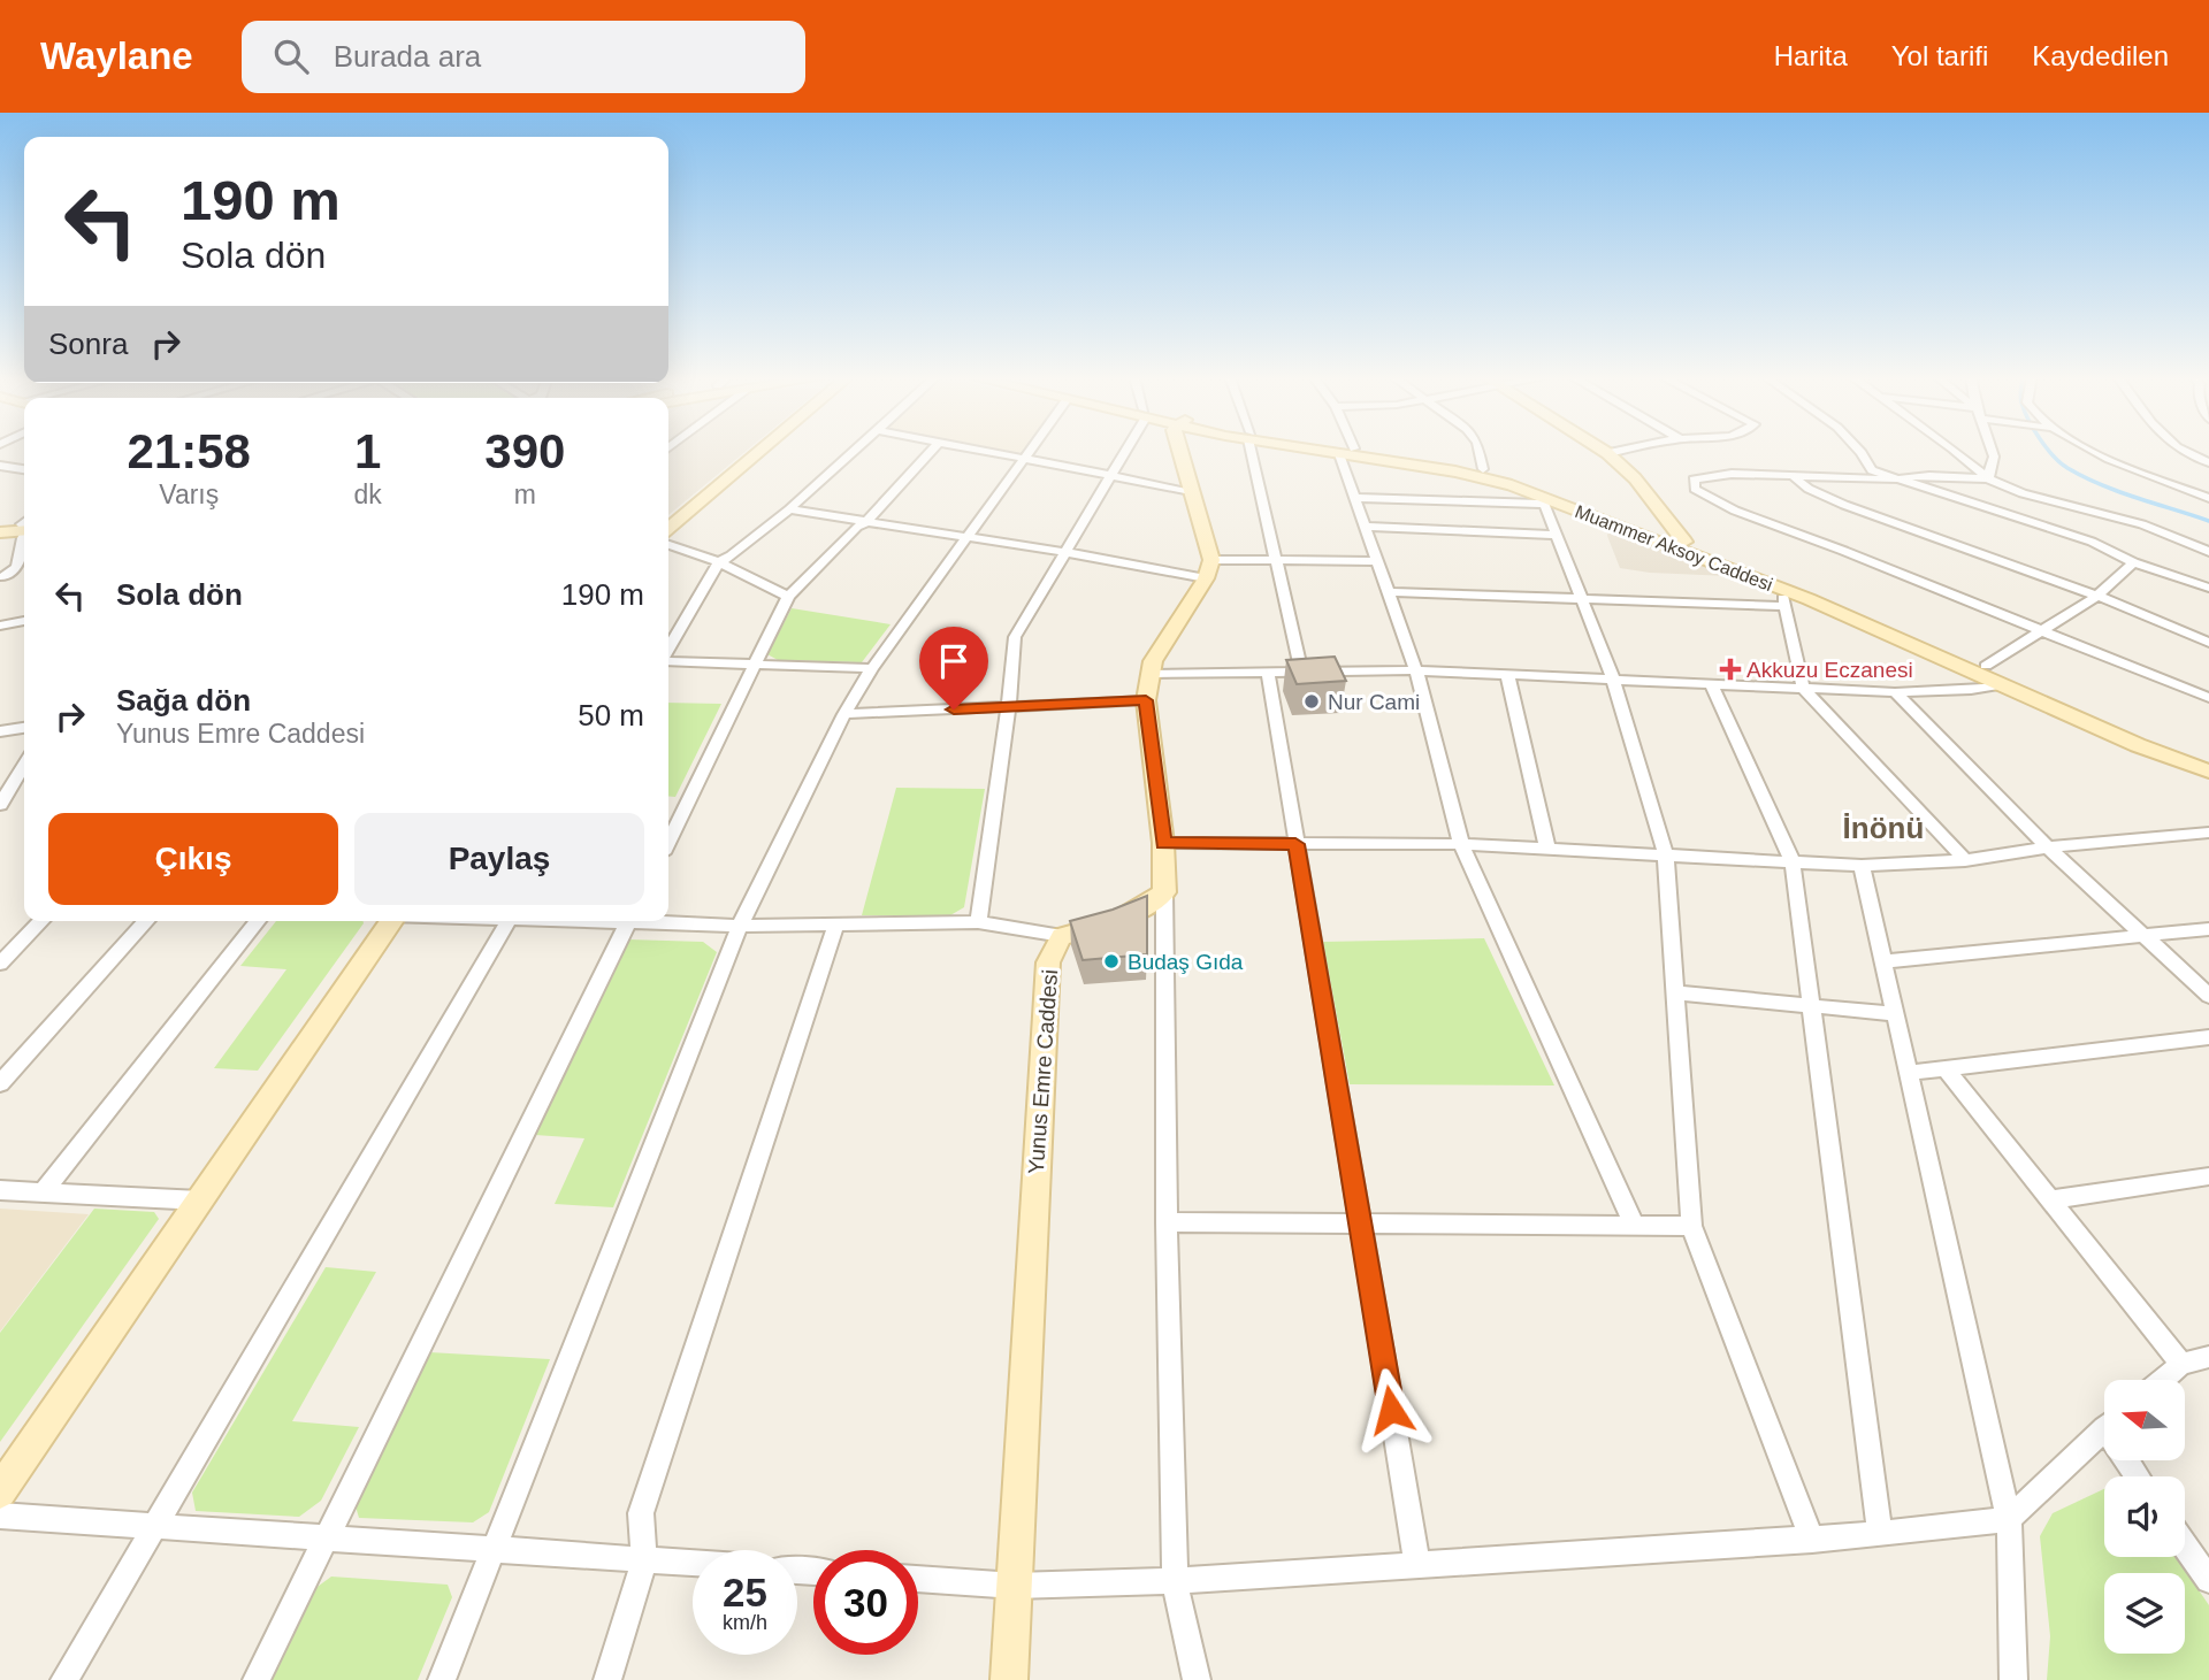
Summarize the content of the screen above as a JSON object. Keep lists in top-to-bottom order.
{
  "streets": {
    "main road": ["Muammer Aksoy Caddesi", "Yunus Emre Caddesi"]
  },
  "districts": ["İnönü"],
  "places": {
    "health": ["Akkuzu Eczanesi"],
    "other": ["Nur Cami", "Budaş Gıda"]
  },
  "north": "left",
  "page": {
    "header": "Waylane",
    "search": "Burada ara",
    "nav": ["Harita", "Yol tarifi", "Kaydedilen"],
    "turn": ["190 m", "Sola dön"],
    "then": "Sonra",
    "eta": [
      "21:58",
      "Varış",
      "1",
      "dk",
      "390",
      "m"
    ],
    "list": [
      {
        "name": "Sola dön",
        "value": "190 m"
      },
      {
        "name": "Sağa dön",
        "note": "Yunus Emre Caddesi",
        "value": "50 m"
      }
    ],
    "buttons": ["Çıkış", "Paylaş"],
    "speed": "25 km/h",
    "limit": "30"
  }
}
